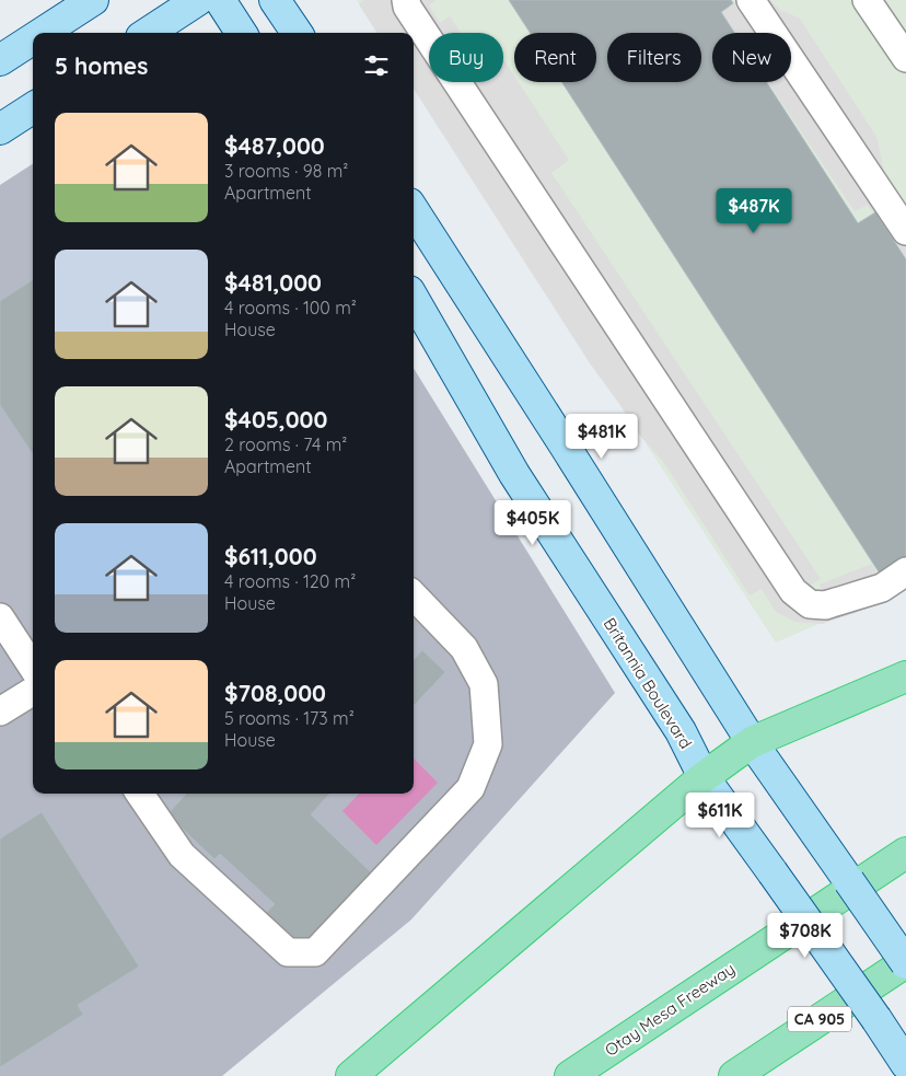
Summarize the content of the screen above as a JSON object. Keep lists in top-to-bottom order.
{
  "streets": {
    "highway": ["Otay Mesa Freeway", "CA 905"],
    "main road": ["Britannia Boulevard"]
  },
  "page": {
    "chip": [
      "Buy",
      "Rent",
      "Filters",
      "New"
    ],
    "heading": "5 homes",
    "list": [
      {
        "name": "$487,000",
        "note": "3 rooms · 98 m² · Apartment"
      },
      {
        "name": "$481,000",
        "note": "4 rooms · 100 m² · House"
      },
      {
        "name": "$405,000",
        "note": "2 rooms · 74 m² · Apartment"
      },
      {
        "name": "$611,000",
        "note": "4 rooms · 120 m² · House"
      },
      {
        "name": "$708,000",
        "note": "5 rooms · 173 m² · House"
      }
    ],
    "price": [
      "$487K",
      "$481K",
      "$405K",
      "$611K",
      "$708K"
    ]
  }
}
